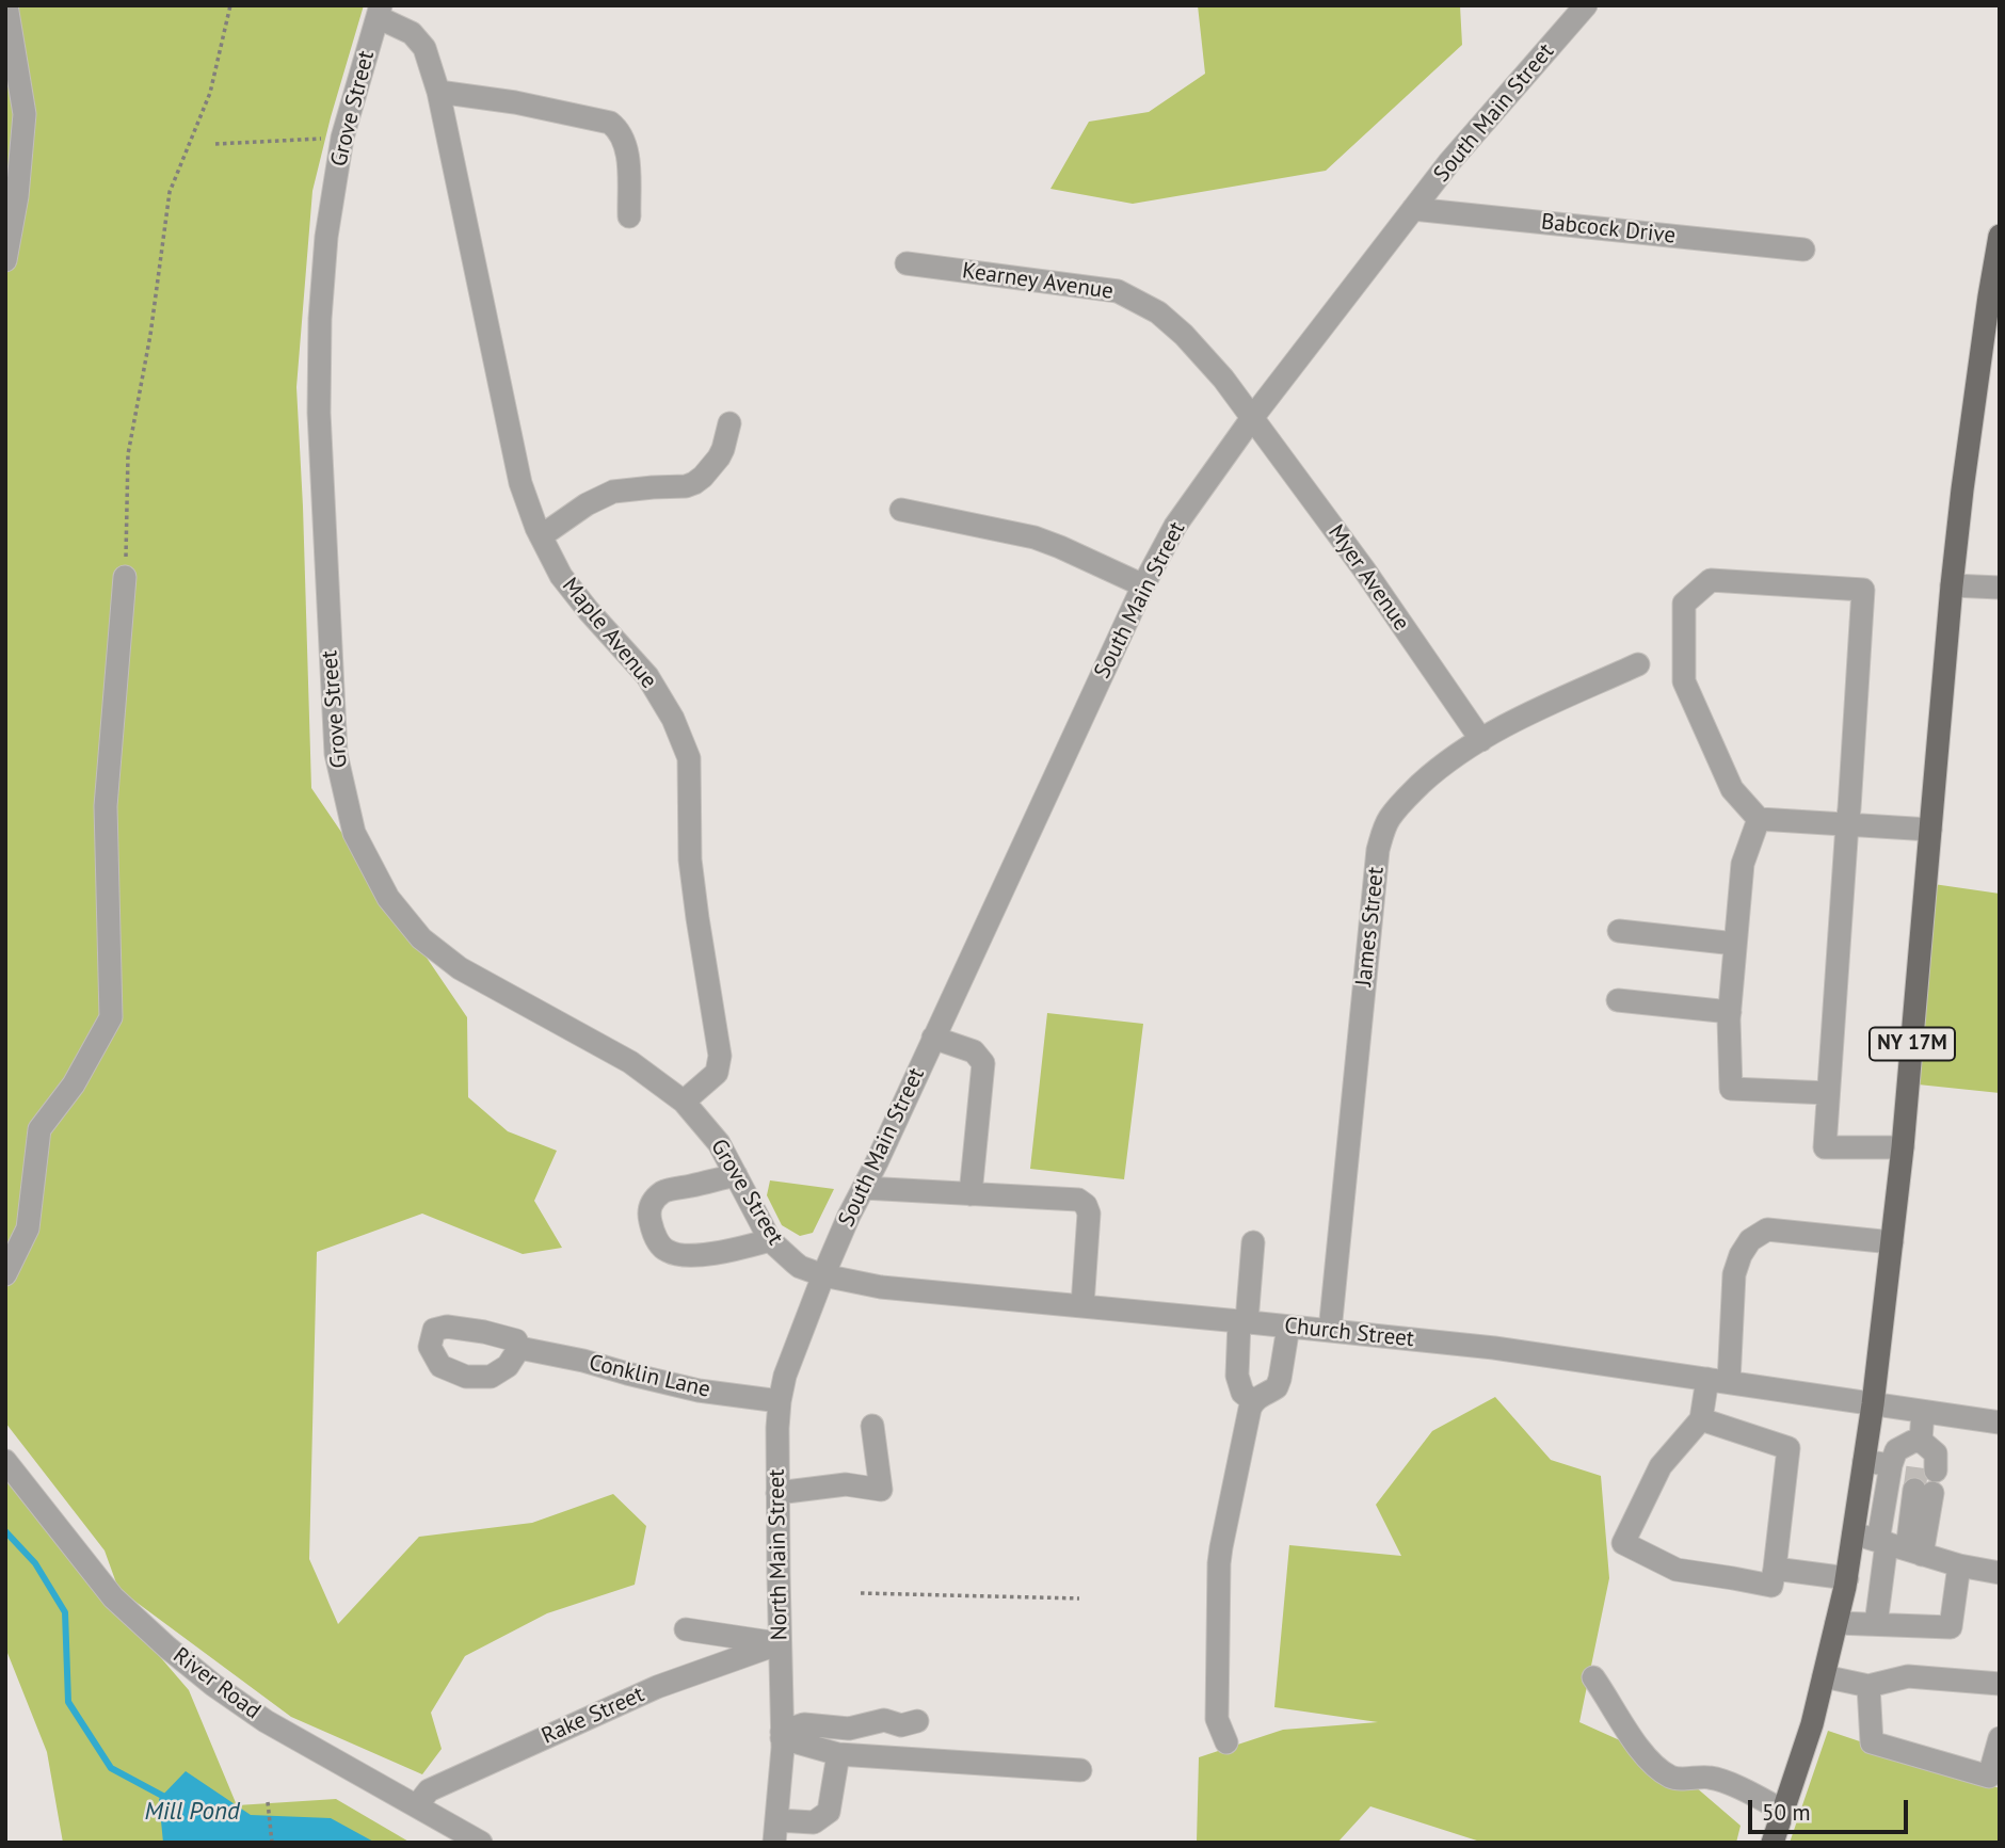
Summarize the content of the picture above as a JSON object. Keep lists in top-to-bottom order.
{
  "streets": {
    "main road": ["NY 17M"],
    "street": [
      "Grove Street",
      "South Main Street",
      "Babcock Drive",
      "Kearney Avenue",
      "Myer Avenue",
      "Maple Avenue",
      "James Street",
      "Church Street",
      "Conklin Lane",
      "North Main Street",
      "River Road",
      "Rake Street"
    ]
  },
  "crossings": [
    ["Grove Street", "South Main Street"],
    ["Grove Street", "Maple Avenue"],
    ["Grove Street", "Church Street"],
    ["Grove Street", "North Main Street"],
    ["South Main Street", "Babcock Drive"],
    ["South Main Street", "Kearney Avenue"],
    ["South Main Street", "Myer Avenue"],
    ["South Main Street", "Church Street"],
    ["South Main Street", "North Main Street"],
    ["Kearney Avenue", "Myer Avenue"],
    ["Myer Avenue", "James Street"],
    ["James Street", "Church Street"],
    ["NY 17M", "Church Street"],
    ["Church Street", "North Main Street"],
    ["Conklin Lane", "North Main Street"],
    ["North Main Street", "Rake Street"],
    ["River Road", "Rake Street"]
  ],
  "water": ["Mill Pond"],
  "scale_bar": "50 m"
}
